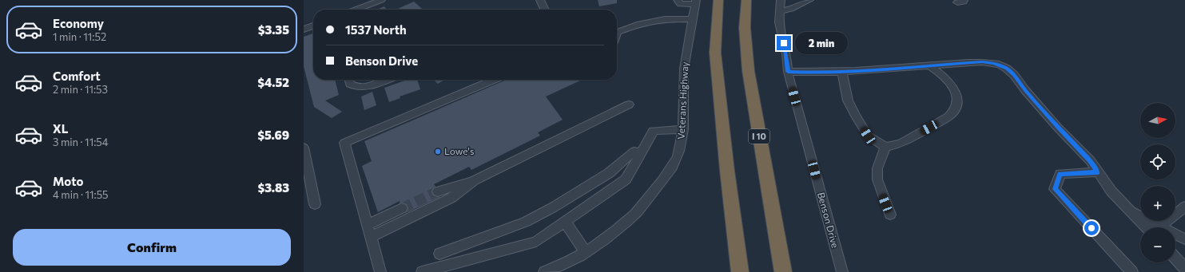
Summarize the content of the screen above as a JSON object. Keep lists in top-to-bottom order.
{
  "streets": {
    "highway": ["I 10"],
    "street": ["Veterans Highway", "Benson Drive"]
  },
  "places": ["Lowe's"],
  "north": "right",
  "page": {
    "list": [
      {
        "name": "Economy",
        "note": "1 min · 11:52",
        "value": "$3.35"
      },
      {
        "name": "Comfort",
        "note": "2 min · 11:53",
        "value": "$4.52"
      },
      {
        "name": "XL",
        "note": "3 min · 11:54",
        "value": "$5.69"
      },
      {
        "name": "Moto",
        "note": "4 min · 11:55",
        "value": "$3.83"
      }
    ],
    "banner": ["1537 North", "Benson Drive"],
    "bubble": "2 min",
    "map_buttons": ["+", "−"],
    "buttons": "Confirm"
  }
}
